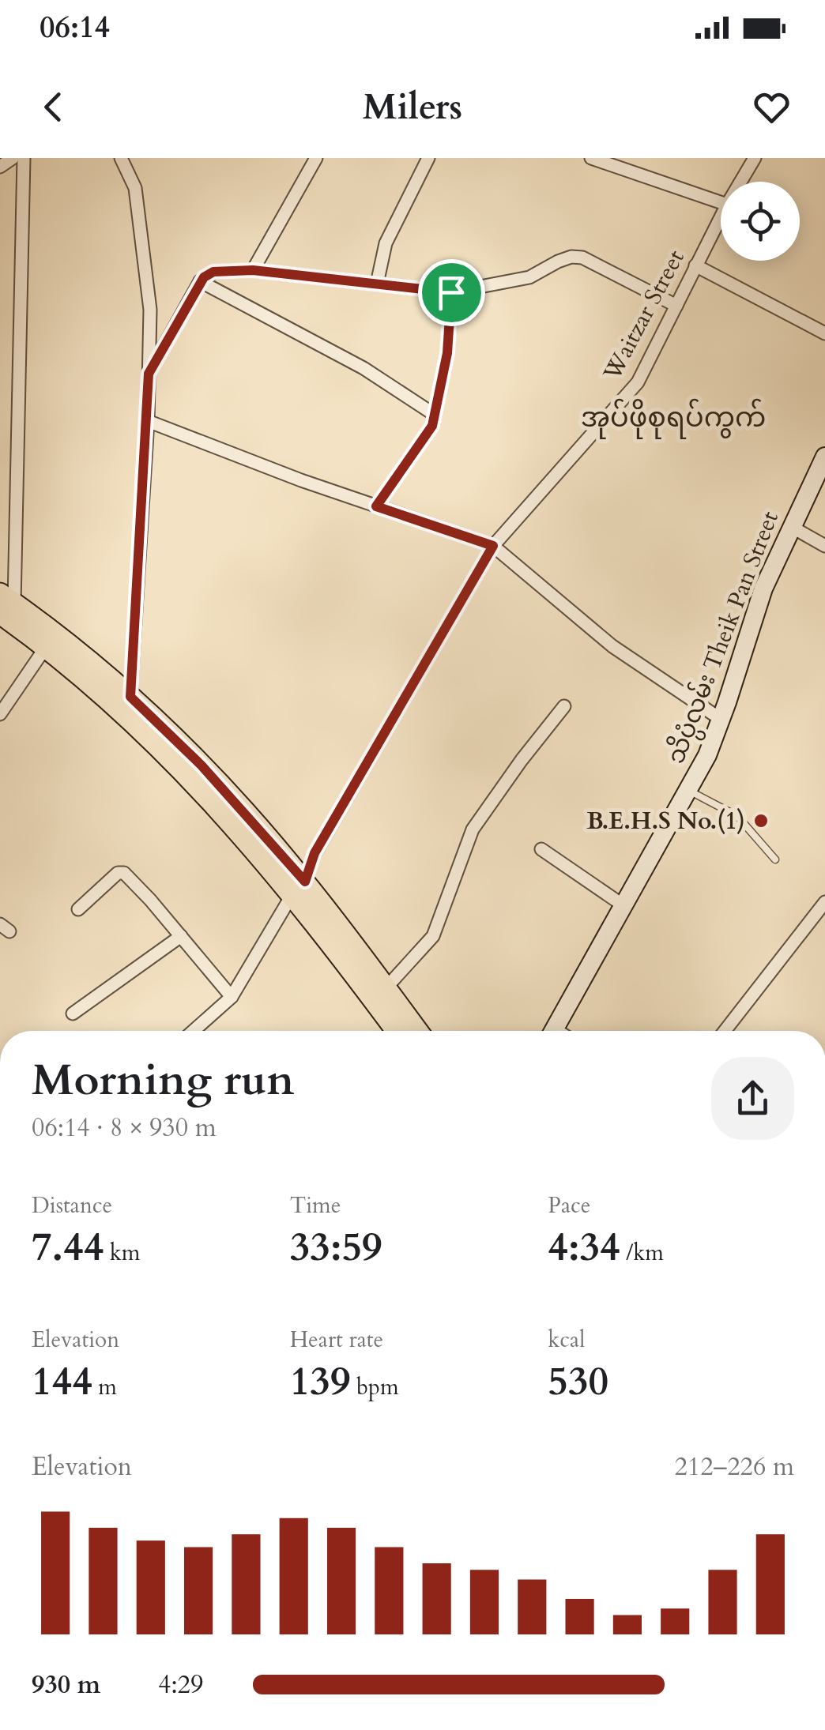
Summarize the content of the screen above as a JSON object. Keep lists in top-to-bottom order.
{
  "streets": {
    "street": ["Waitzar Street", "သိပ္ပံလမ်း Theik Pan Street"]
  },
  "districts": ["အုပ်ဖိုစုရပ်ကွက်"],
  "places": ["B.E.H.S No.(1)"],
  "page": {
    "status": "06:14",
    "header": "Milers",
    "heading": ["Morning run", "06:14 · 8 × 930 m"],
    "stats": [
      ["Distance", "7.44 km"],
      ["Time", "33:59"],
      ["Pace", "4:34 /km"],
      ["Elevation", "144 m"],
      ["Heart rate", "139 bpm"],
      ["kcal", "530"]
    ],
    "chart": ["Elevation", "212–226 m"],
    "list": [
      {
        "name": "930 m",
        "note": "4:29"
      }
    ]
  }
}
